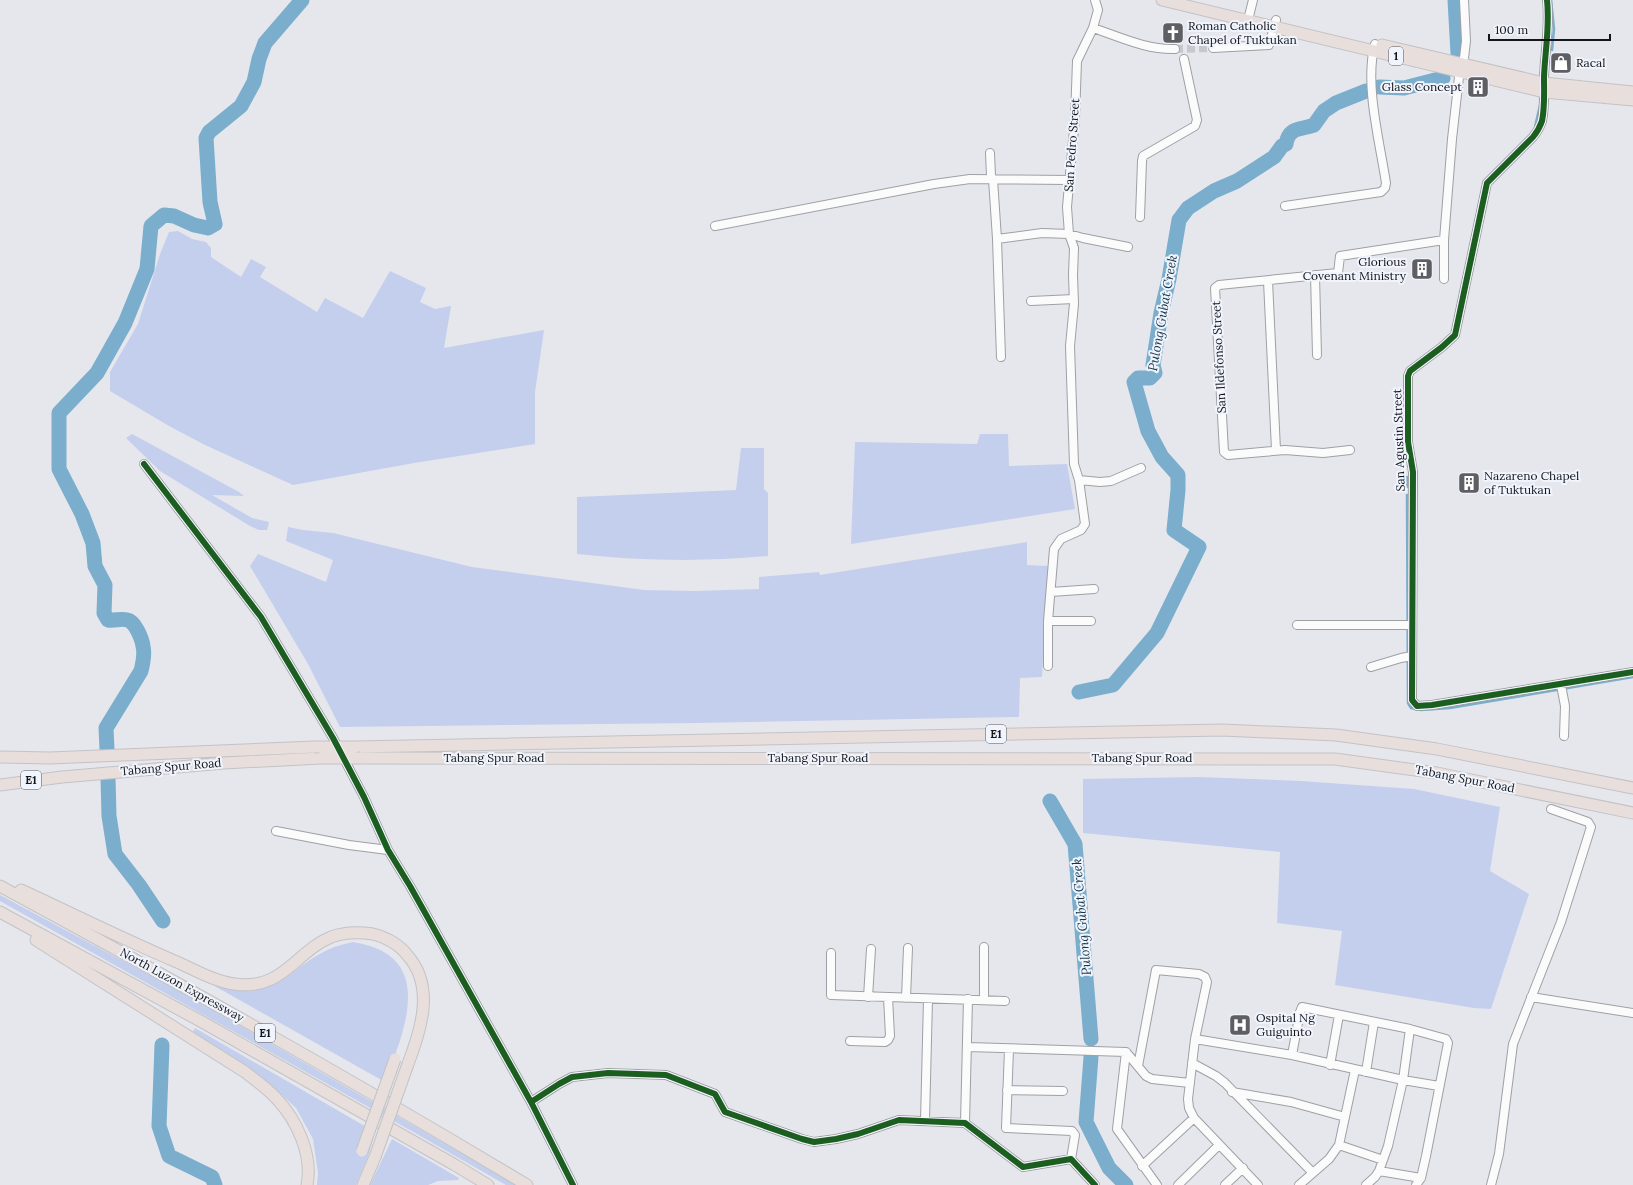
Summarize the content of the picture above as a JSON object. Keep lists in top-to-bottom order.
{
  "streets": {
    "highway": [
      "1",
      "E1",
      "Tabang Spur Road",
      "North Luzon Expressway"
    ],
    "street": ["San Pedro Street", "San Ildefonso Street", "San Agustin Street"]
  },
  "crossings": [
    ["1", "San Agustin Street"]
  ],
  "water": ["Pulong Gubat Creek"],
  "places": {
    "church": ["Roman Catholic Chapel of Tuktukan"],
    "shop": ["Racal"],
    "building": ["Glass Concept", "Glorious Covenant Ministry", "Nazareno Chapel of Tuktukan"],
    "hospital": ["Ospital Ng Guiguinto"]
  },
  "scale_bar": "100 m"
}
